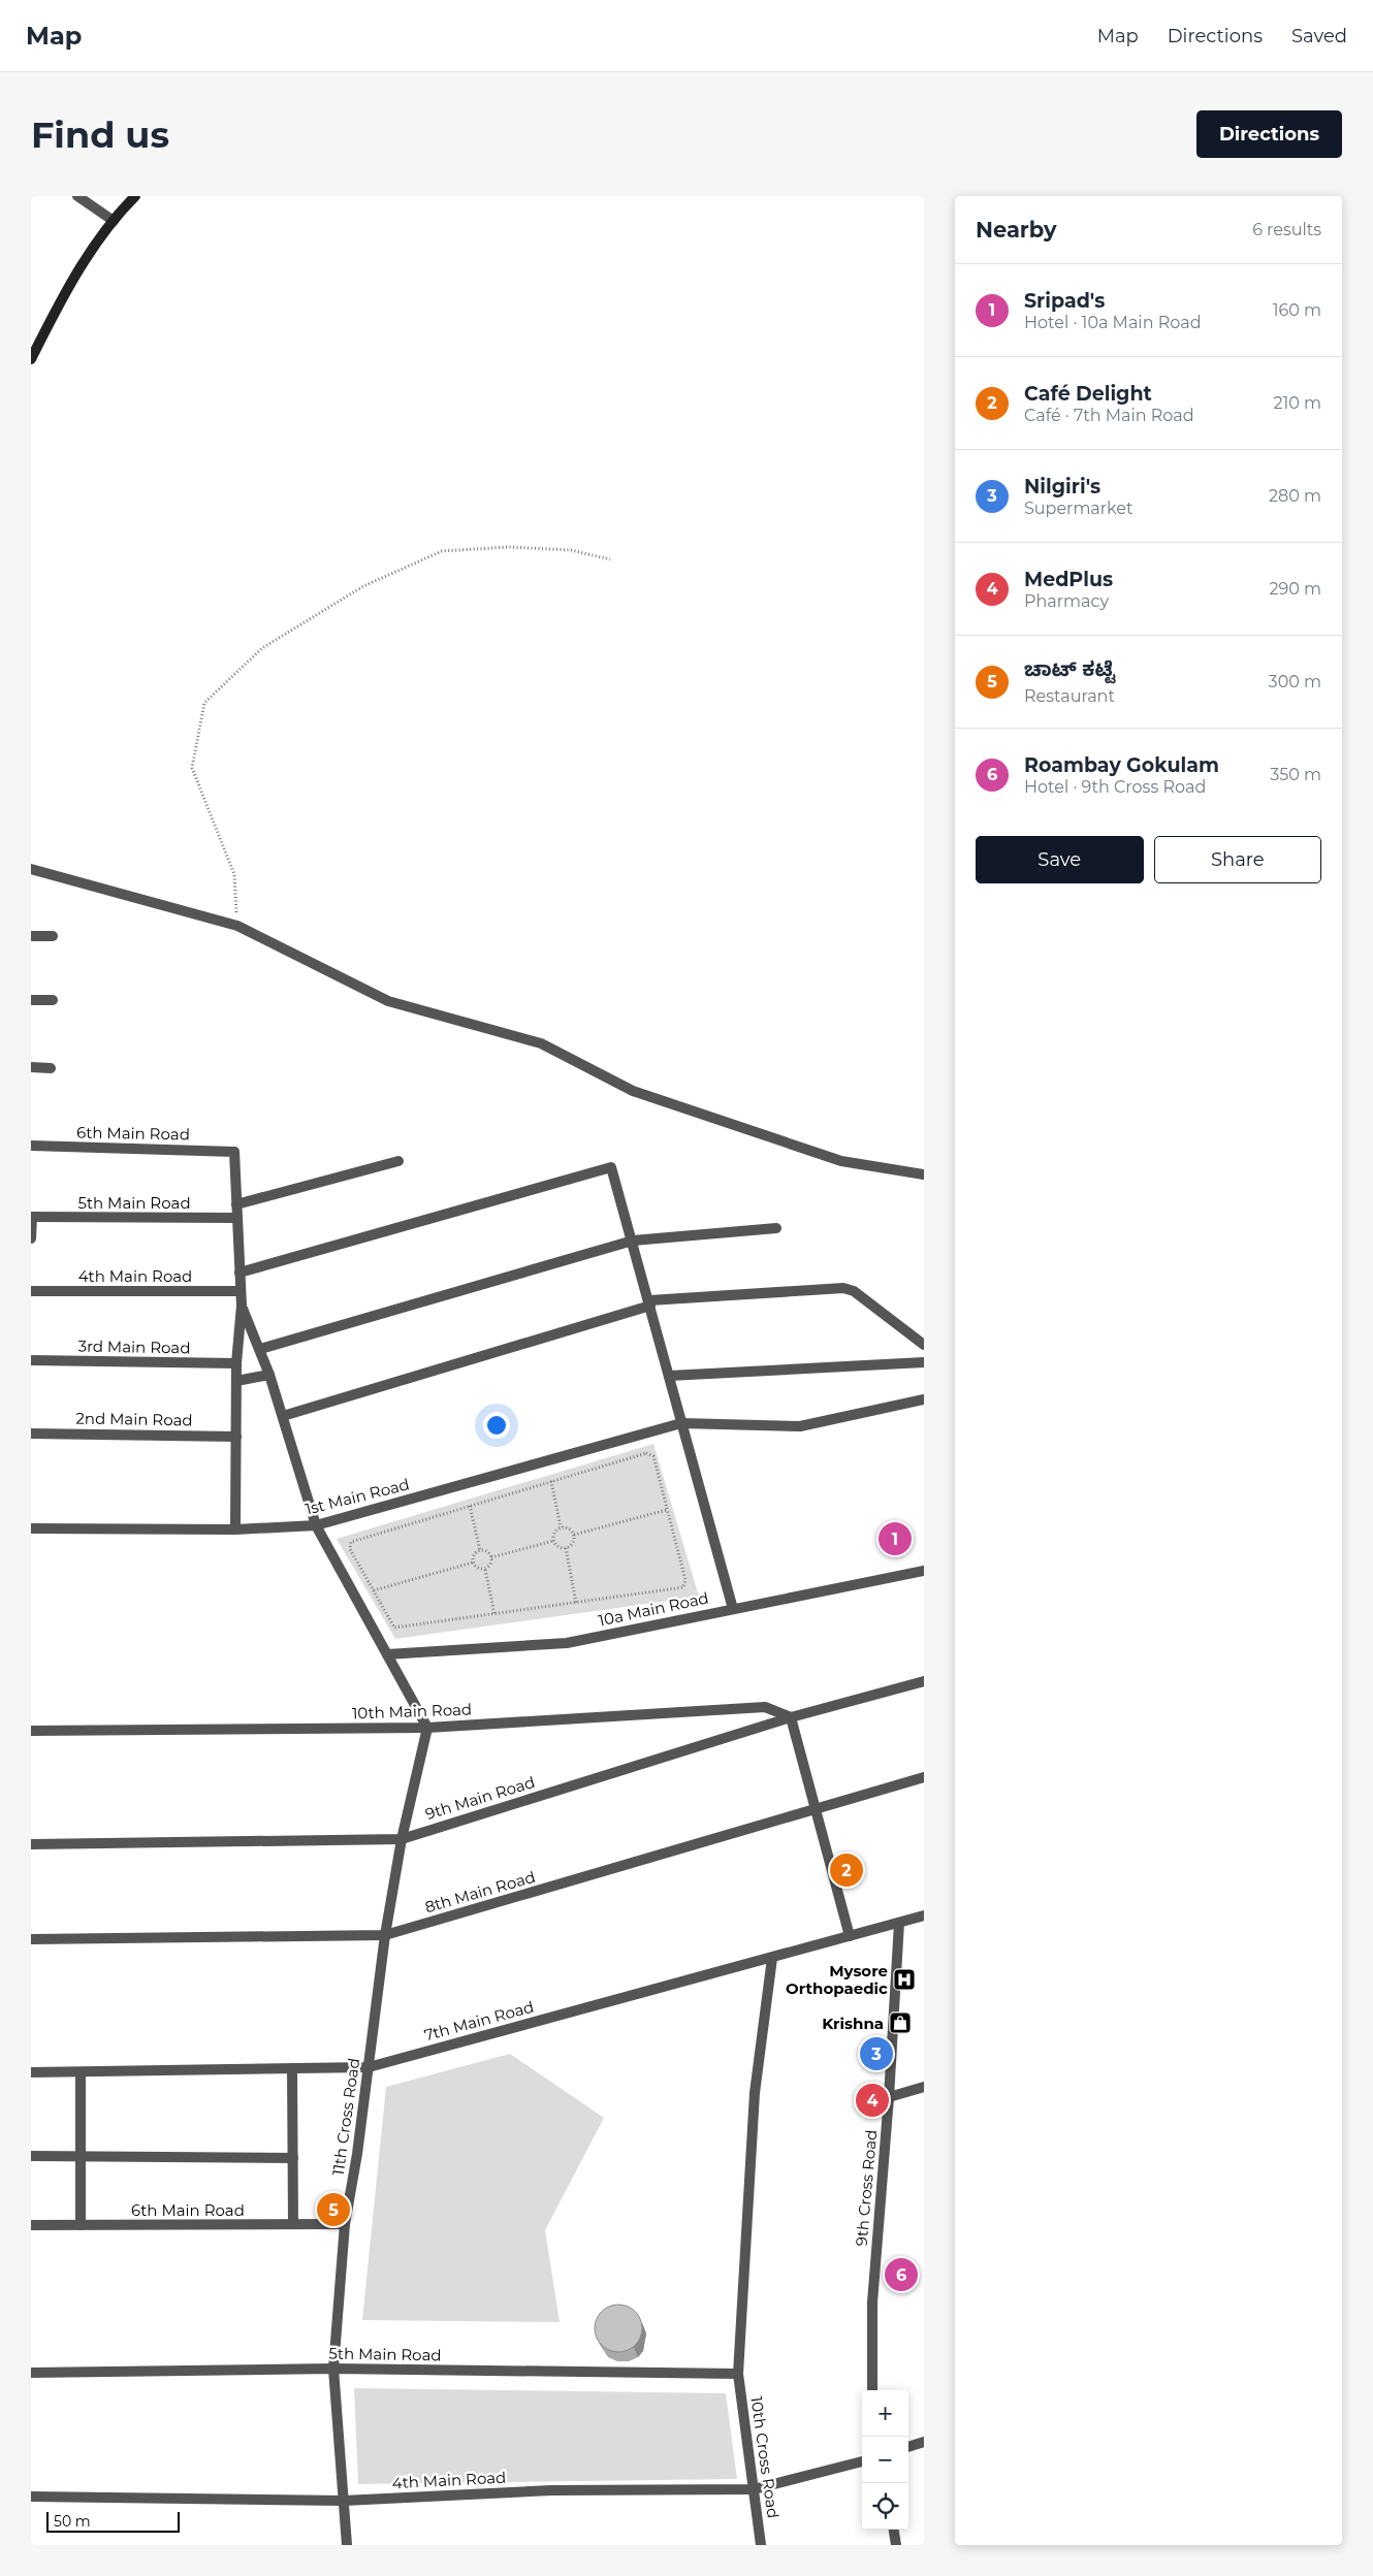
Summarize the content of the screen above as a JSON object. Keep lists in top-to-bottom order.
{
  "streets": {
    "street": [
      "6th Main Road",
      "5th Main Road",
      "4th Main Road",
      "3rd Main Road",
      "2nd Main Road",
      "1st Main Road",
      "10a Main Road",
      "10th Main Road",
      "9th Main Road",
      "8th Main Road",
      "7th Main Road",
      "11th Cross Road",
      "9th Cross Road",
      "10th Cross Road"
    ]
  },
  "crossings": [
    ["6th Main Road", "11th Cross Road"],
    ["5th Main Road", "11th Cross Road"],
    ["5th Main Road", "10th Cross Road"],
    ["4th Main Road", "11th Cross Road"],
    ["4th Main Road", "10th Cross Road"],
    ["10th Main Road", "9th Main Road"],
    ["10th Main Road", "11th Cross Road"],
    ["9th Main Road", "11th Cross Road"],
    ["8th Main Road", "11th Cross Road"],
    ["7th Main Road", "11th Cross Road"],
    ["7th Main Road", "9th Cross Road"],
    ["7th Main Road", "10th Cross Road"]
  ],
  "places": {
    "hospital": ["Mysore Orthopaedic"],
    "shop": ["Krishna"]
  },
  "scale_bar": "50 m",
  "page": {
    "header": "Map",
    "nav": ["Map", "Directions", "Saved"],
    "buttons": [
      "Directions",
      ["Save", "Share"]
    ],
    "title": "Find us",
    "heading": ["Nearby", "6 results"],
    "list": [
      {
        "mark": "1",
        "name": "Sripad's",
        "note": "Hotel · 10a Main Road",
        "value": "160 m"
      },
      {
        "mark": "2",
        "name": "Café Delight",
        "note": "Café · 7th Main Road",
        "value": "210 m"
      },
      {
        "mark": "3",
        "name": "Nilgiri's",
        "note": "Supermarket",
        "value": "280 m"
      },
      {
        "mark": "4",
        "name": "MedPlus",
        "note": "Pharmacy",
        "value": "290 m"
      },
      {
        "mark": "5",
        "name": "ಚಾಟ್ ಕಟ್ಟೆ",
        "note": "Restaurant",
        "value": "300 m"
      },
      {
        "mark": "6",
        "name": "Roambay Gokulam",
        "note": "Hotel · 9th Cross Road",
        "value": "350 m"
      }
    ],
    "pins": [
      "1",
      "2",
      "3",
      "4",
      "5",
      "6"
    ],
    "map_buttons": ["+", "−"],
    "scale": "50 m"
  }
}
